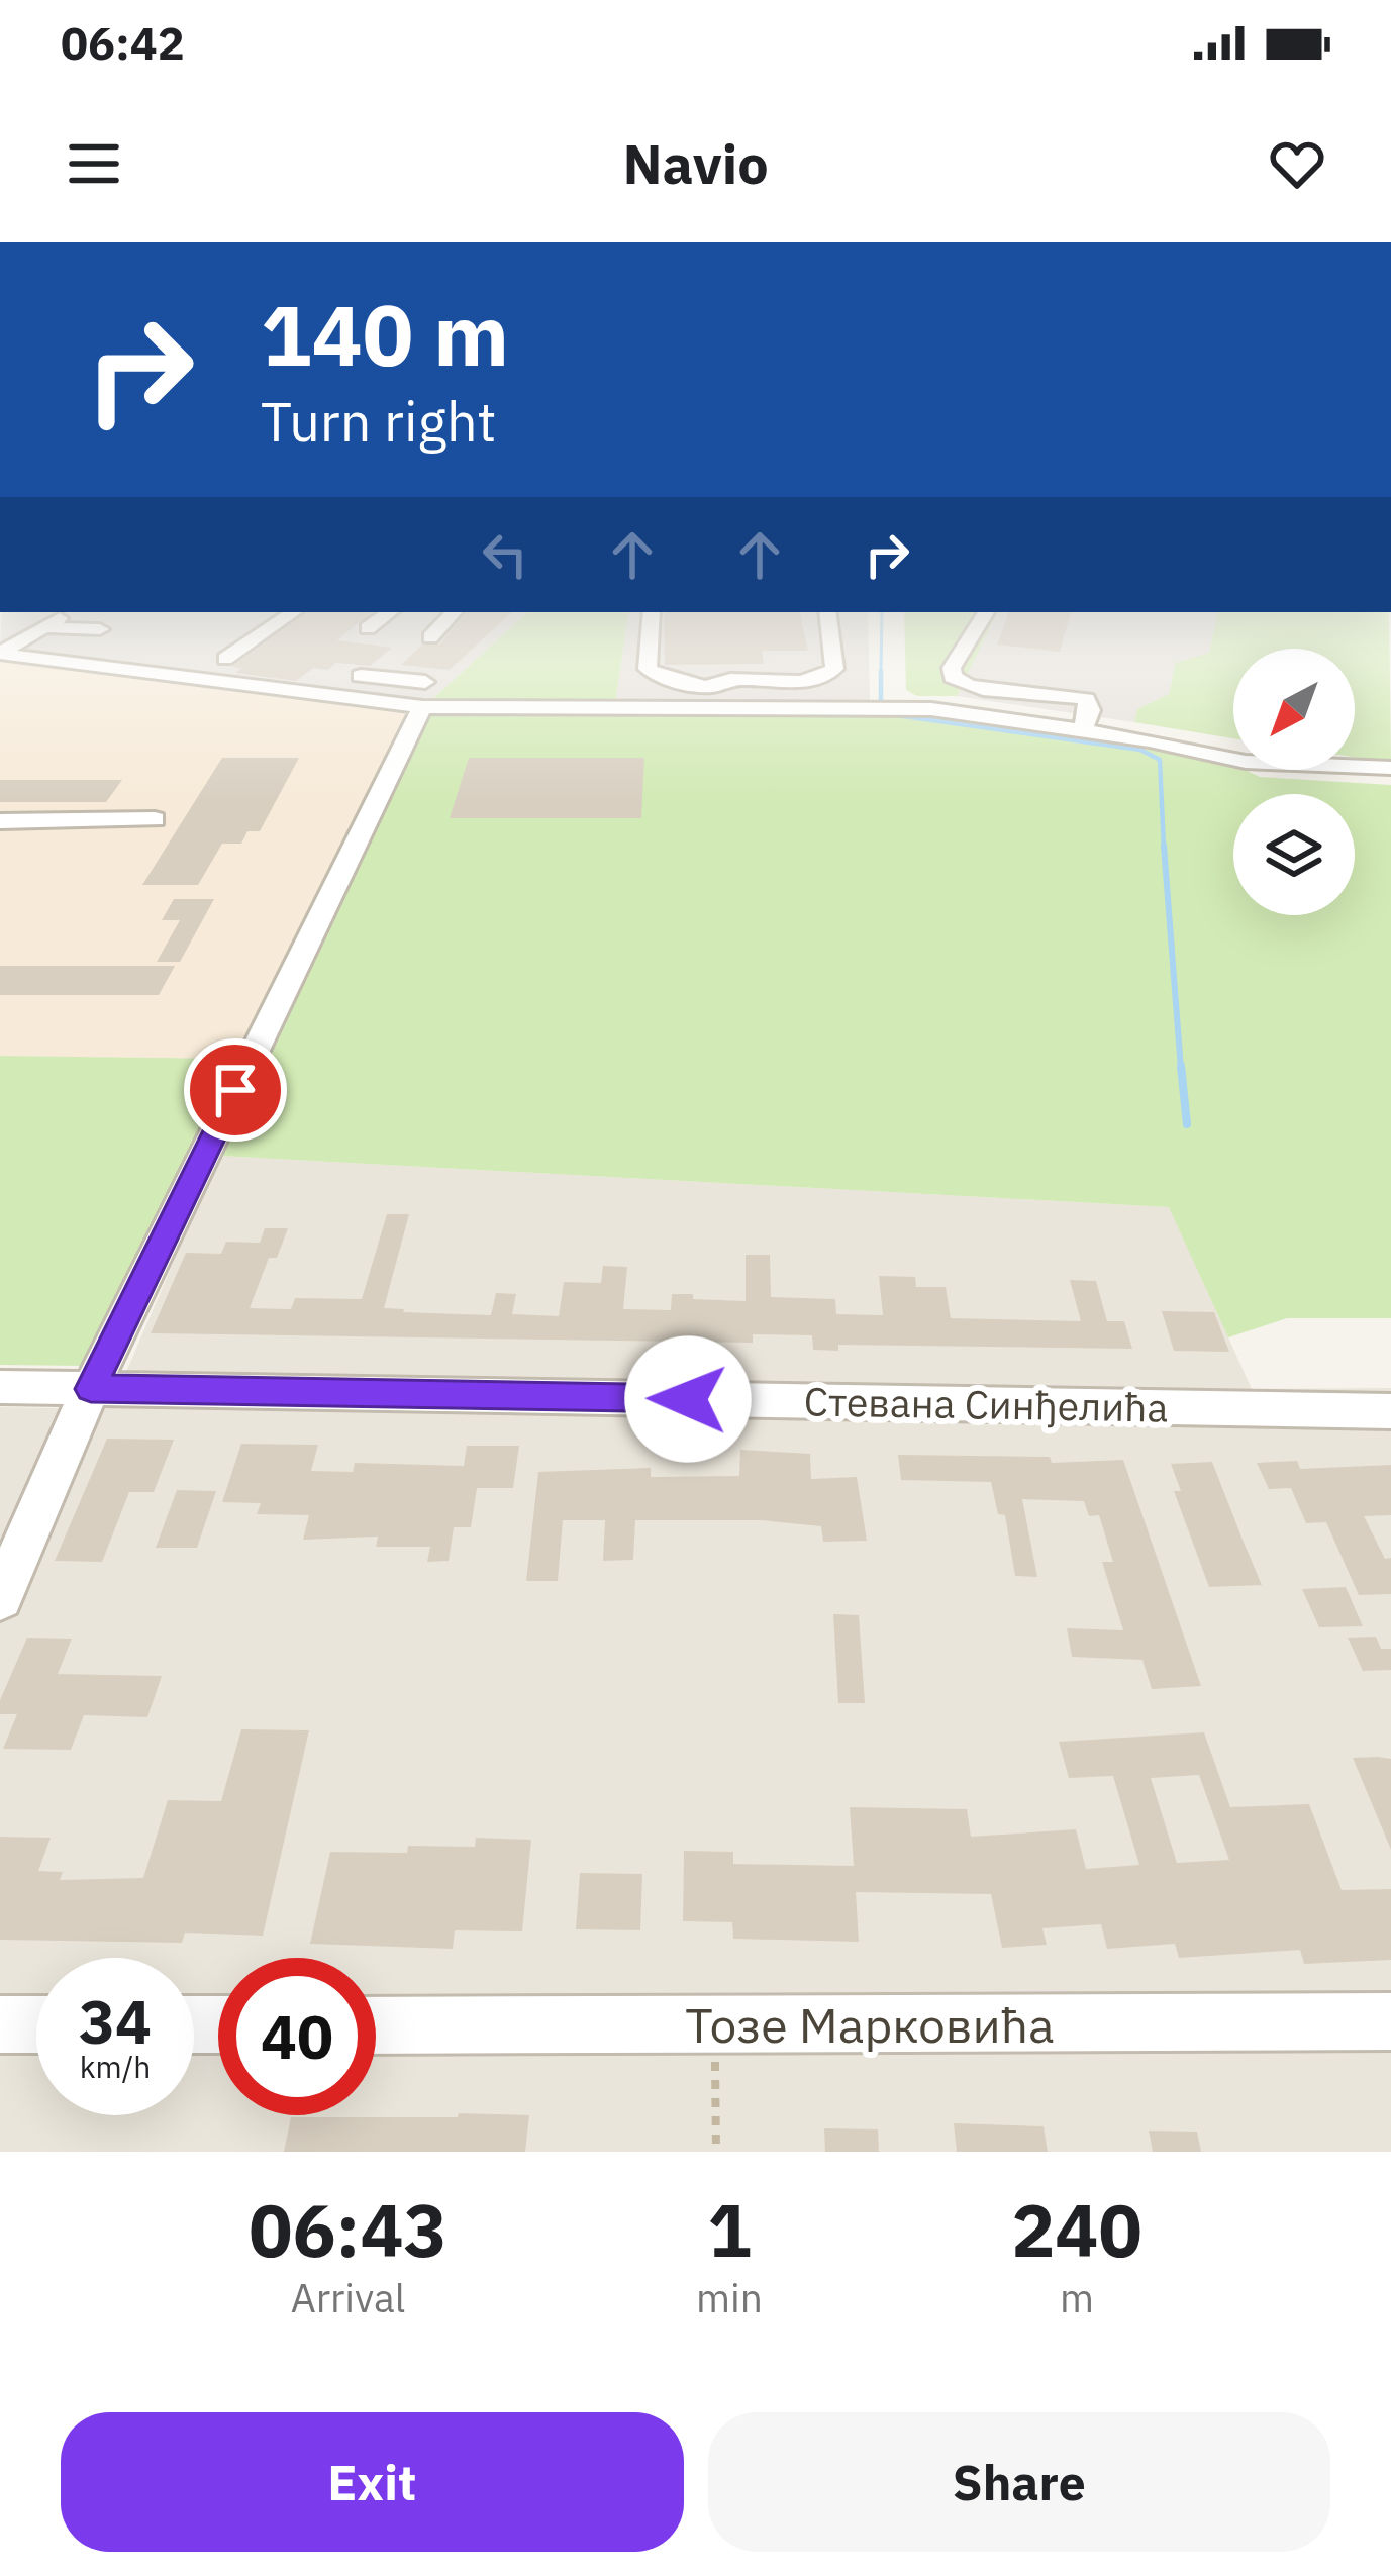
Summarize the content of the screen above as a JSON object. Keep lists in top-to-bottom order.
{
  "streets": {
    "street": ["Стевана Синђелића", "Тозе Марковића"]
  },
  "north": "bottom left",
  "page": {
    "status": "06:42",
    "header": "Navio",
    "turn": ["140 m", "Turn right"],
    "speed": "34 km/h",
    "limit": "40",
    "eta": [
      "06:43",
      "Arrival",
      "1",
      "min",
      "240",
      "m"
    ],
    "buttons": ["Exit", "Share"]
  }
}
